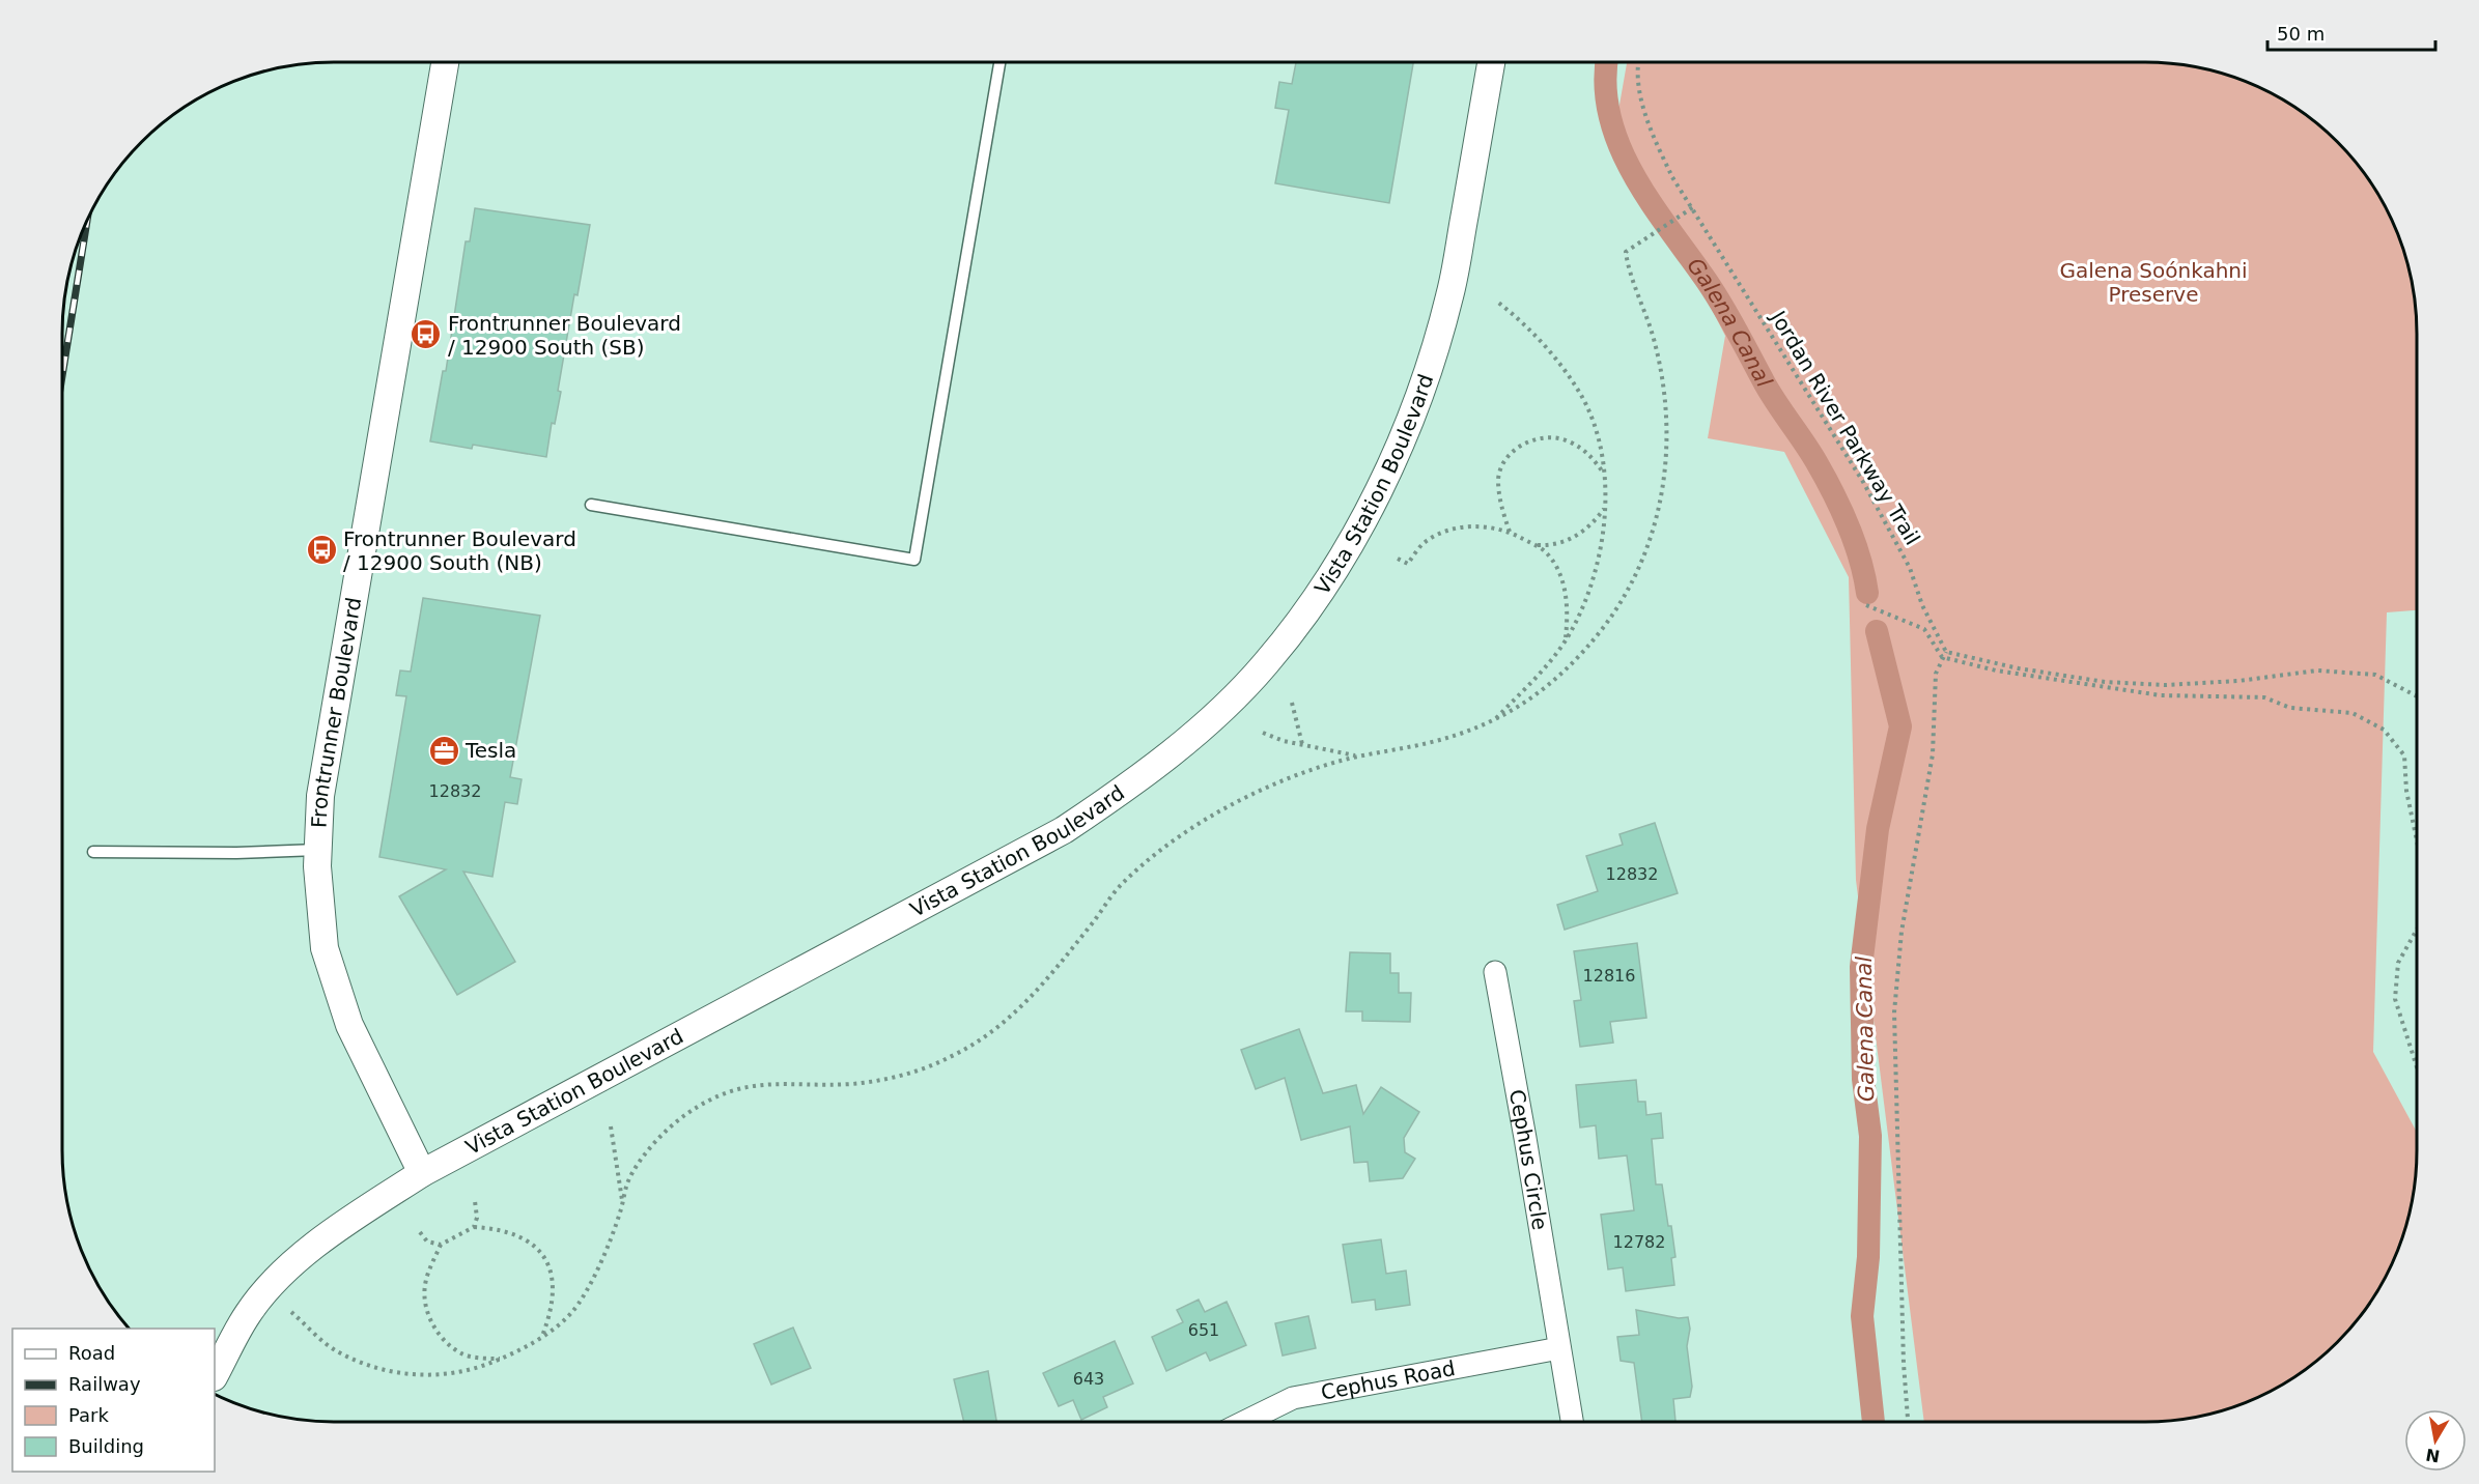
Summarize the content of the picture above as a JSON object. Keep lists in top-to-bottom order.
{
  "streets": {
    "street": [
      "Vista Station Boulevard",
      "Frontrunner Boulevard",
      "Cephus Circle",
      "Cephus Road"
    ],
    "path": ["Jordan River Parkway Trail"]
  },
  "crossings": [
    ["Vista Station Boulevard", "Frontrunner Boulevard"],
    ["Cephus Circle", "Cephus Road"]
  ],
  "water": ["Galena Canal"],
  "parks": ["Galena Soónkahni Preserve"],
  "places": {
    "bus stop": ["Frontrunner Boulevard / 12900 South (SB)", "Frontrunner Boulevard / 12900 South (NB)"],
    "office": ["Tesla"]
  },
  "house_numbers": [
    "12832",
    "12832",
    "12816",
    "12782",
    "651",
    "643"
  ],
  "legend": [
    "Road",
    "Railway",
    "Park",
    "Building"
  ],
  "scale_bar": "50 m",
  "north": "bottom"
}
